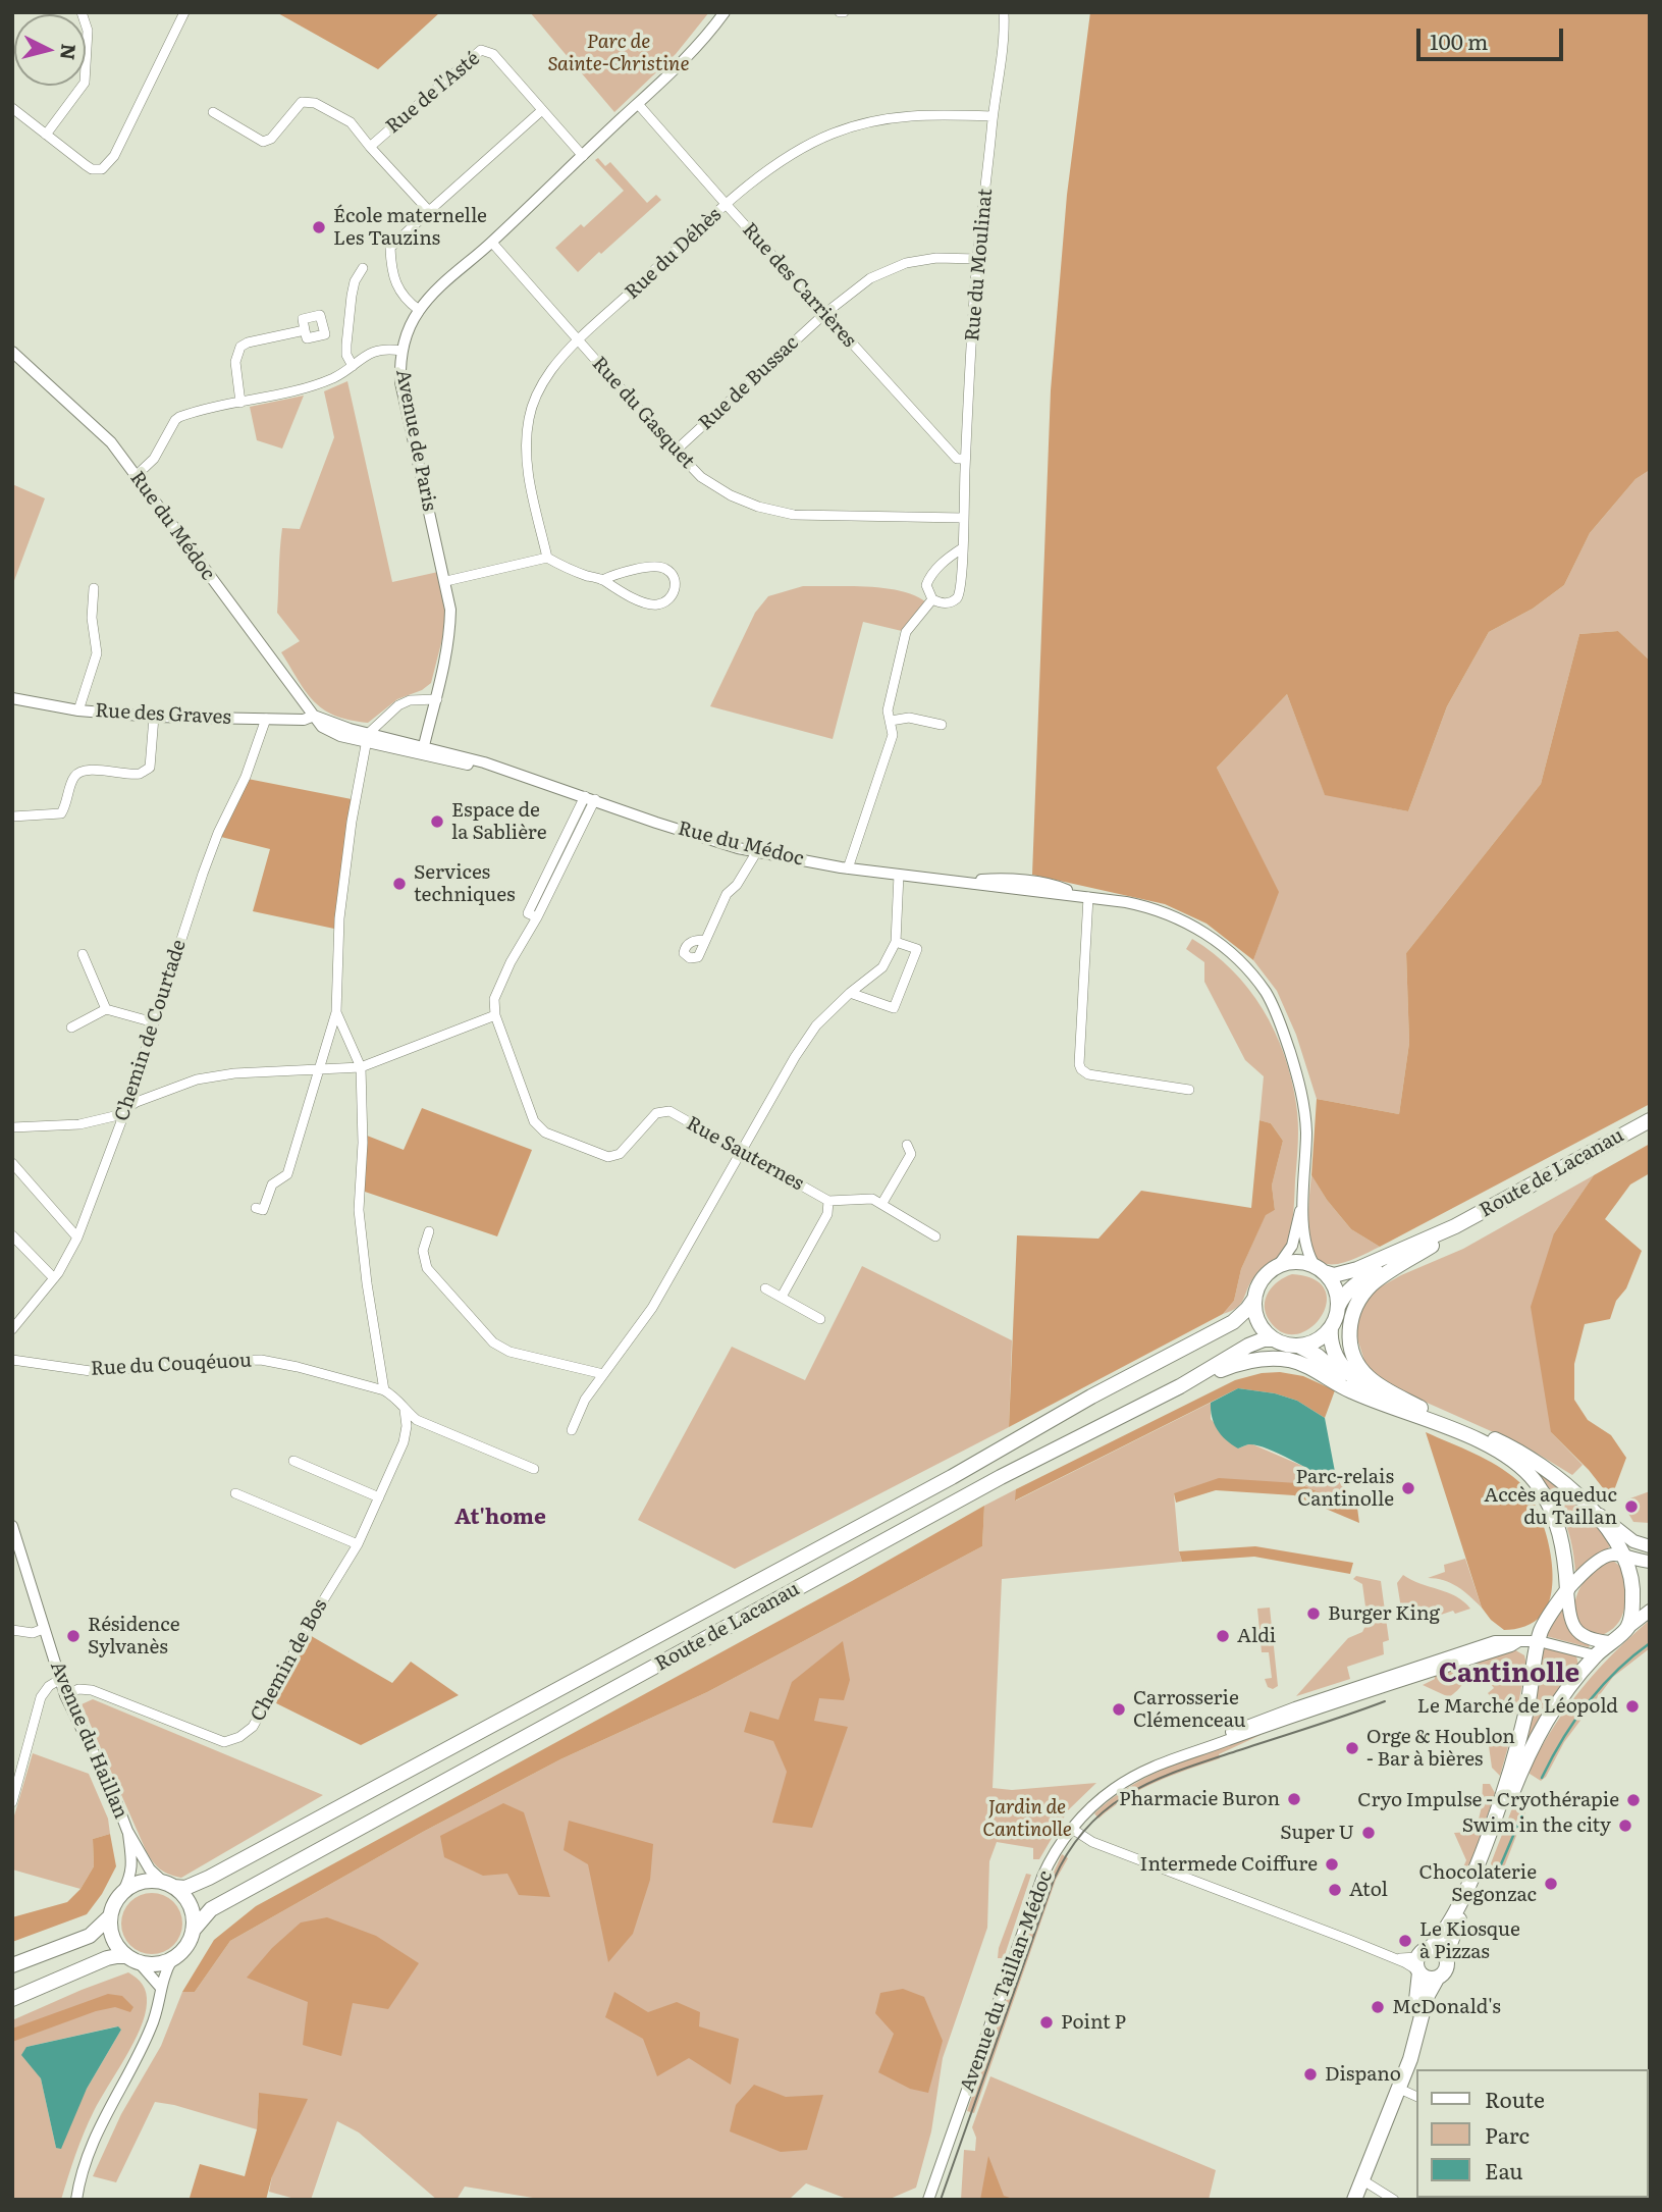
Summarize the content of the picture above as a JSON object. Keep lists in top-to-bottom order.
{
  "streets": {
    "main road": ["Route de Lacanau"],
    "street": [
      "Rue de l'Asté",
      "Rue du Déhès",
      "Rue du Moulinat",
      "Rue des Carrières",
      "Rue de Bussac",
      "Rue du Gasquet",
      "Avenue de Paris",
      "Rue du Médoc",
      "Rue des Graves",
      "Chemin de Courtade",
      "Rue Sauternes",
      "Rue du Couqéuou",
      "Chemin de Bos",
      "Avenue du Haillan",
      "Avenue du Taillan-Médoc"
    ]
  },
  "crossings": [
    ["Rue de l'Asté", "Avenue de Paris"],
    ["Rue du Déhès", "Rue du Moulinat"],
    ["Rue du Déhès", "Rue des Carrières"],
    ["Rue du Déhès", "Rue du Gasquet"],
    ["Rue du Moulinat", "Rue des Carrières"],
    ["Rue du Moulinat", "Rue de Bussac"],
    ["Rue du Moulinat", "Rue du Gasquet"],
    ["Rue des Carrières", "Rue de Bussac"],
    ["Rue des Carrières", "Avenue de Paris"],
    ["Rue de Bussac", "Rue du Gasquet"],
    ["Rue du Gasquet", "Avenue de Paris"],
    ["Avenue de Paris", "Rue du Médoc"],
    ["Rue du Médoc", "Rue des Graves"],
    ["Rue du Médoc", "Route de Lacanau"],
    ["Rue des Graves", "Chemin de Courtade"],
    ["Route de Lacanau", "Avenue du Haillan"],
    ["Rue du Couqéuou", "Chemin de Bos"],
    ["Chemin de Bos", "Avenue du Haillan"]
  ],
  "districts": ["At'home", "Cantinolle"],
  "parks": ["Parc de Sainte-Christine", "Jardin de Cantinolle"],
  "places": [
    "École maternelle Les Tauzins",
    "Espace de la Sablière",
    "Services techniques",
    "Parc-relais Cantinolle",
    "Accès aqueduc du Taillan",
    "Burger King",
    "Résidence Sylvanès",
    "Aldi",
    "Le Marché de Léopold",
    "Carrosserie Clémenceau",
    "Orge & Houblon - Bar à bières",
    "Pharmacie Buron",
    "Cryo Impulse - Cryothérapie",
    "Swim in the city",
    "Super U",
    "Intermede Coiffure",
    "Chocolaterie Segonzac",
    "Atol",
    "Le Kiosque à Pizzas",
    "McDonald's",
    "Point P",
    "Dispano"
  ],
  "legend": ["Route", "Parc", "Eau"],
  "scale_bar": "100 m",
  "north": "right"
}
